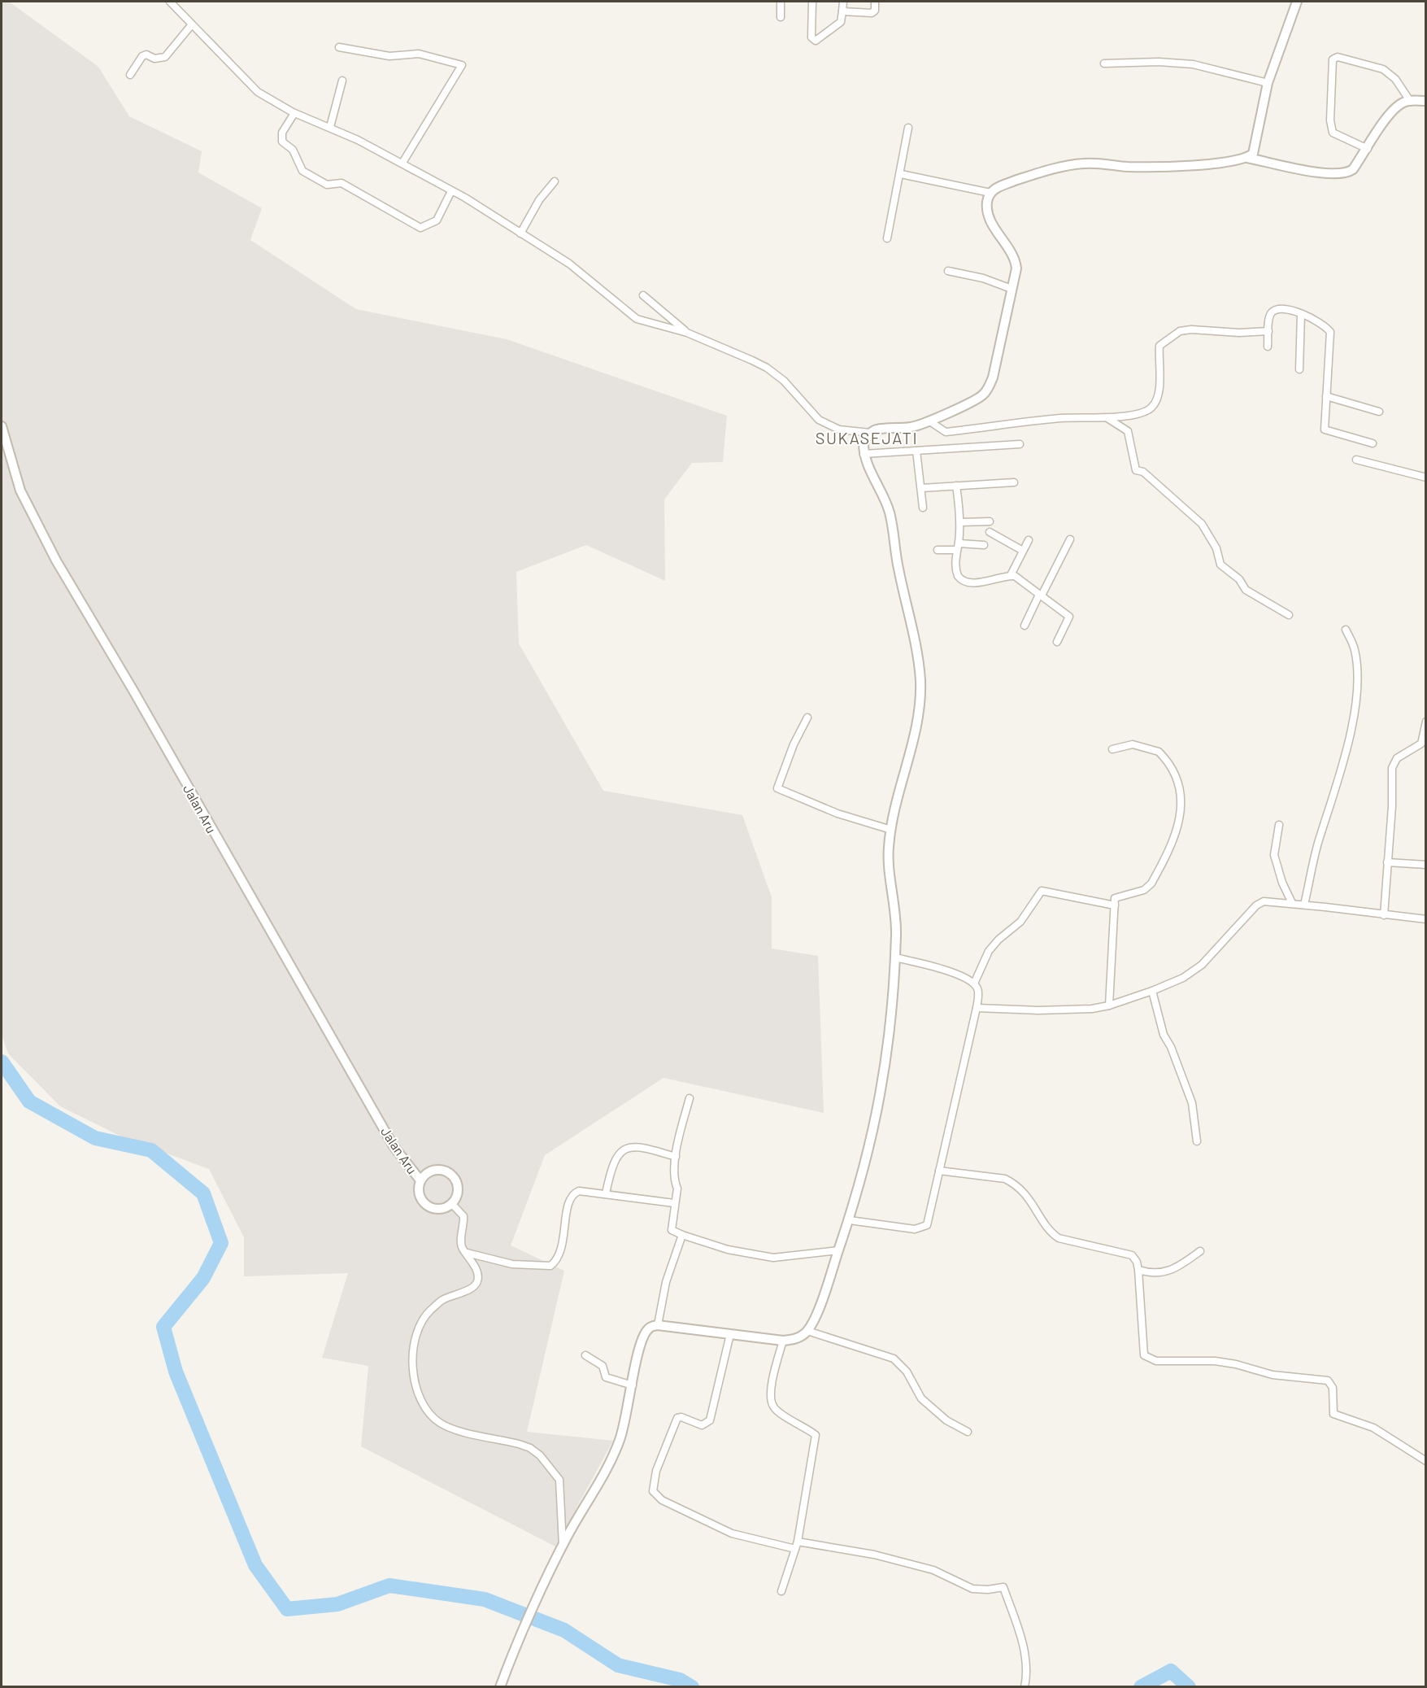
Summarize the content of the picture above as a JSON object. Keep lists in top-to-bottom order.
{
  "streets": {
    "street": ["Jalan Aru"]
  },
  "districts": ["SUKASEJATI"]
}
